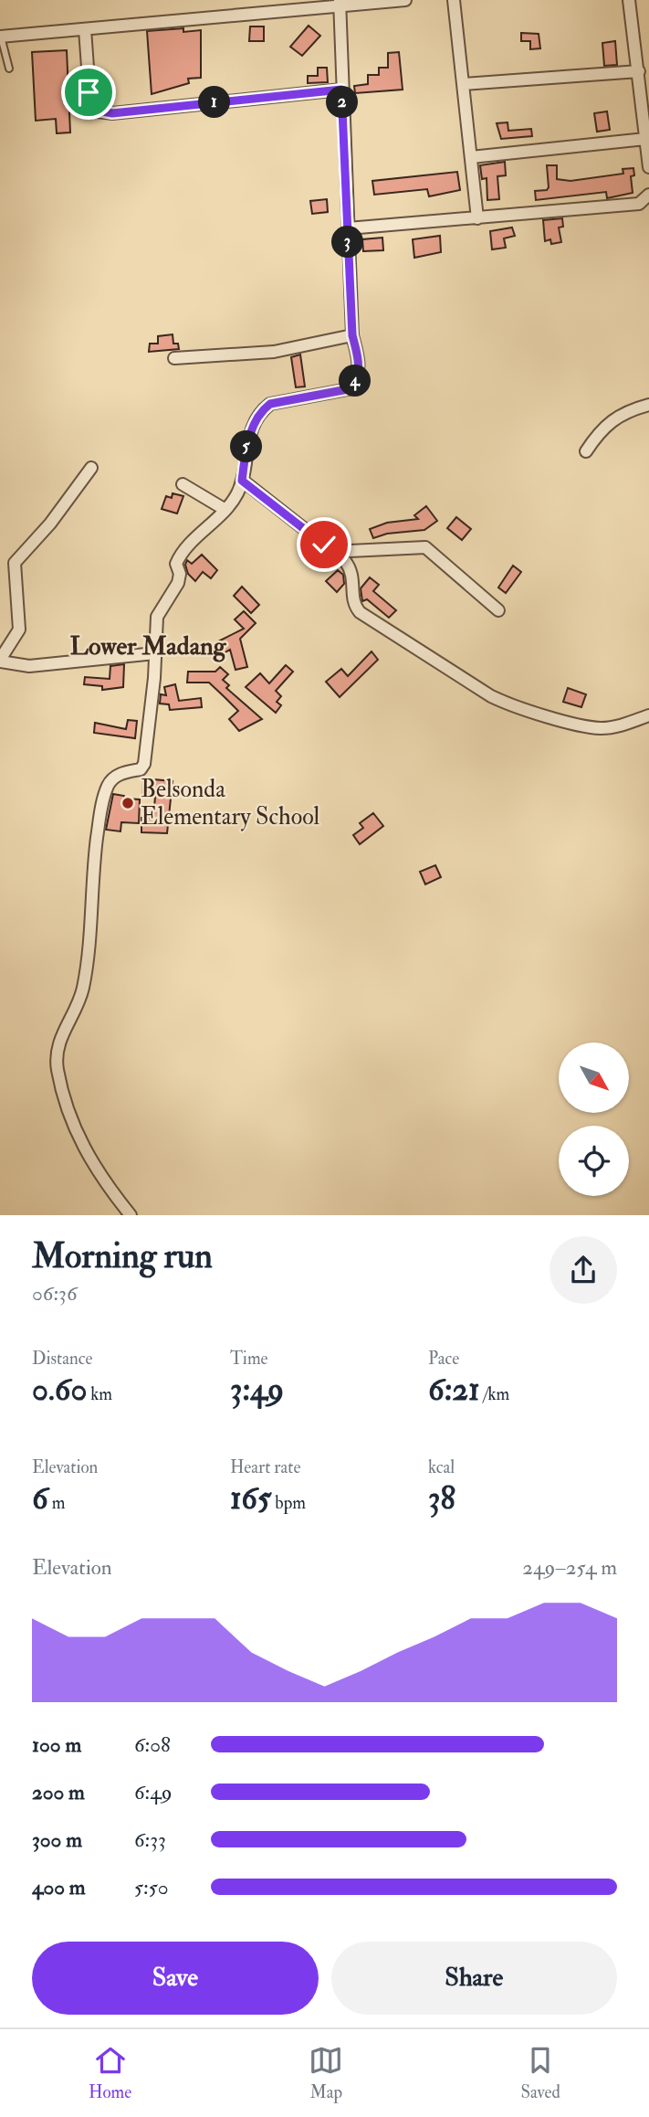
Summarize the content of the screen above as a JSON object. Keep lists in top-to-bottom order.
{
  "districts": ["Lower Madang"],
  "places": ["Belsonda Elementary School"],
  "north": "bottom right",
  "page": {
    "pins": [
      "1",
      "2",
      "3",
      "4",
      "5"
    ],
    "heading": ["Morning run", "06:36"],
    "stats": [
      ["Distance", "0.60 km"],
      ["Time", "3:49"],
      ["Pace", "6:21 /km"],
      ["Elevation", "6 m"],
      ["Heart rate", "165 bpm"],
      ["kcal", "38"]
    ],
    "chart": ["Elevation", "249–254 m"],
    "list": [
      {
        "name": "100 m",
        "note": "6:08"
      },
      {
        "name": "200 m",
        "note": "6:49"
      },
      {
        "name": "300 m",
        "note": "6:33"
      },
      {
        "name": "400 m",
        "note": "5:50"
      }
    ],
    "buttons": ["Save", "Share"],
    "tabs": ["Home", "Map", "Saved"]
  }
}
